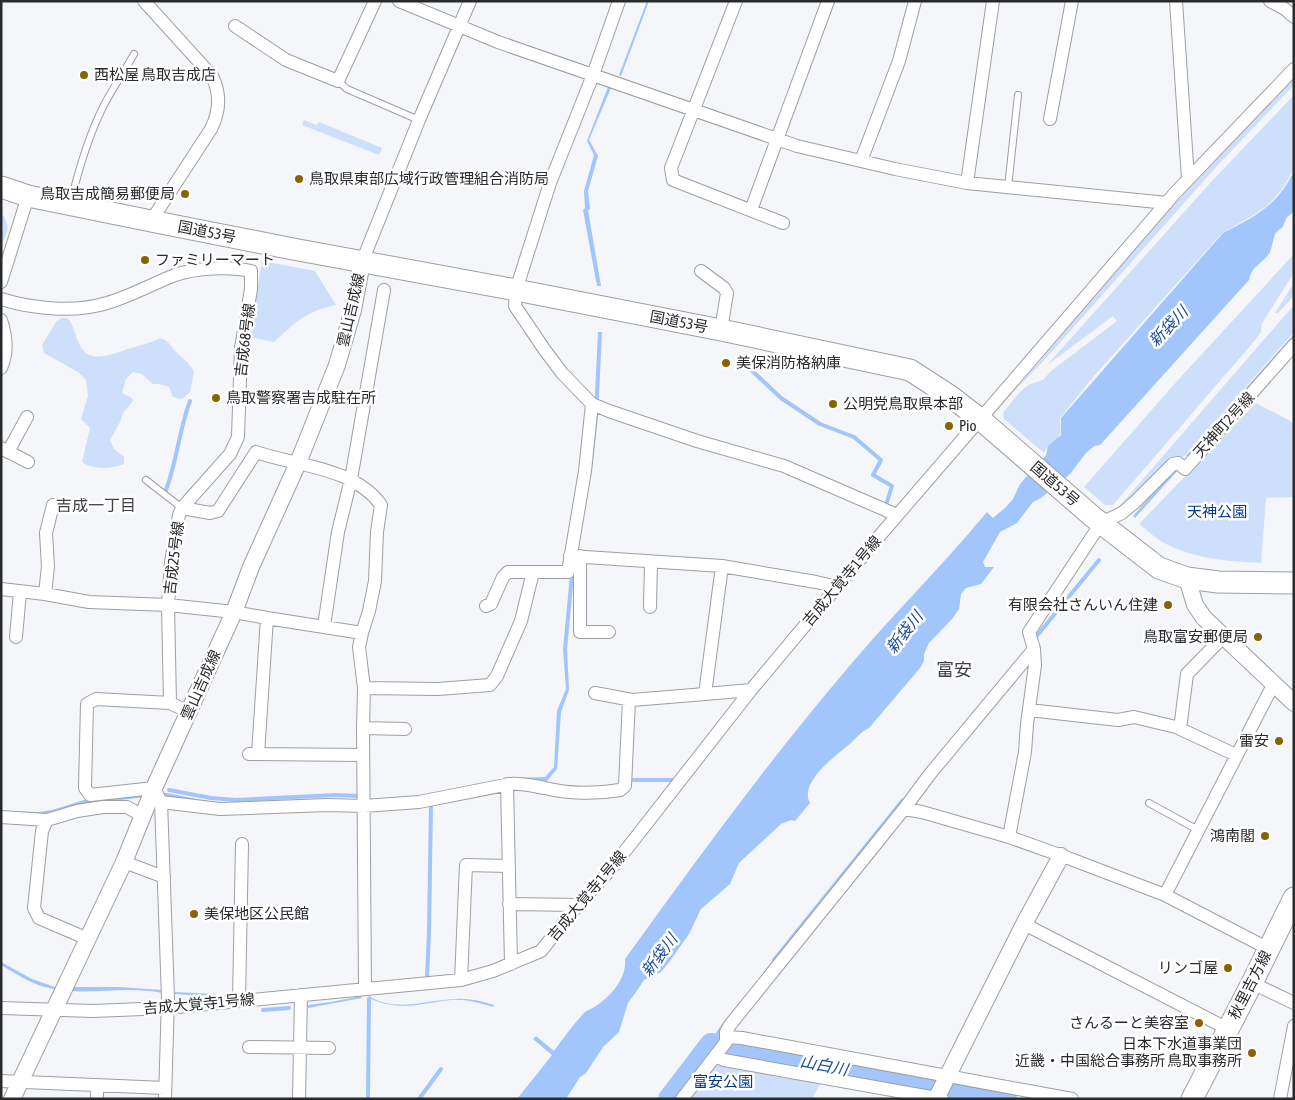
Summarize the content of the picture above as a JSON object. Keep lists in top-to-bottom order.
{
  "streets": {
    "main road": ["国道53号", "秋里吉方線"],
    "street": [
      "雲山吉成線",
      "吉成68号線",
      "天神町2号線",
      "吉成25号線",
      "吉成大覚寺1号線"
    ]
  },
  "crossings": [
    ["国道53号", "雲山吉成線"],
    ["国道53号", "天神町2号線"],
    ["国道53号", "吉成大覚寺1号線"],
    ["雲山吉成線", "吉成大覚寺1号線"],
    ["吉成68号線", "吉成25号線"]
  ],
  "districts": ["吉成一丁目", "富安"],
  "water": ["新袋川", "山白川"],
  "parks": ["天神公園", "富安公園"],
  "places": [
    "西松屋 鳥取吉成店",
    "鳥取県東部広域行政管理組合消防局",
    "鳥取吉成簡易郵便局",
    "ファミリーマート",
    "美保消防格納庫",
    "鳥取警察署吉成駐在所",
    "公明党鳥取県本部",
    "Pio",
    "有限会社さんいん住建",
    "鳥取富安郵便局",
    "雷安",
    "鴻南閣",
    "美保地区公民館",
    "リンゴ屋",
    "さんるーと美容室",
    "日本下水道事業団 近畿・中国総合事務所 鳥取事務所"
  ]
}
